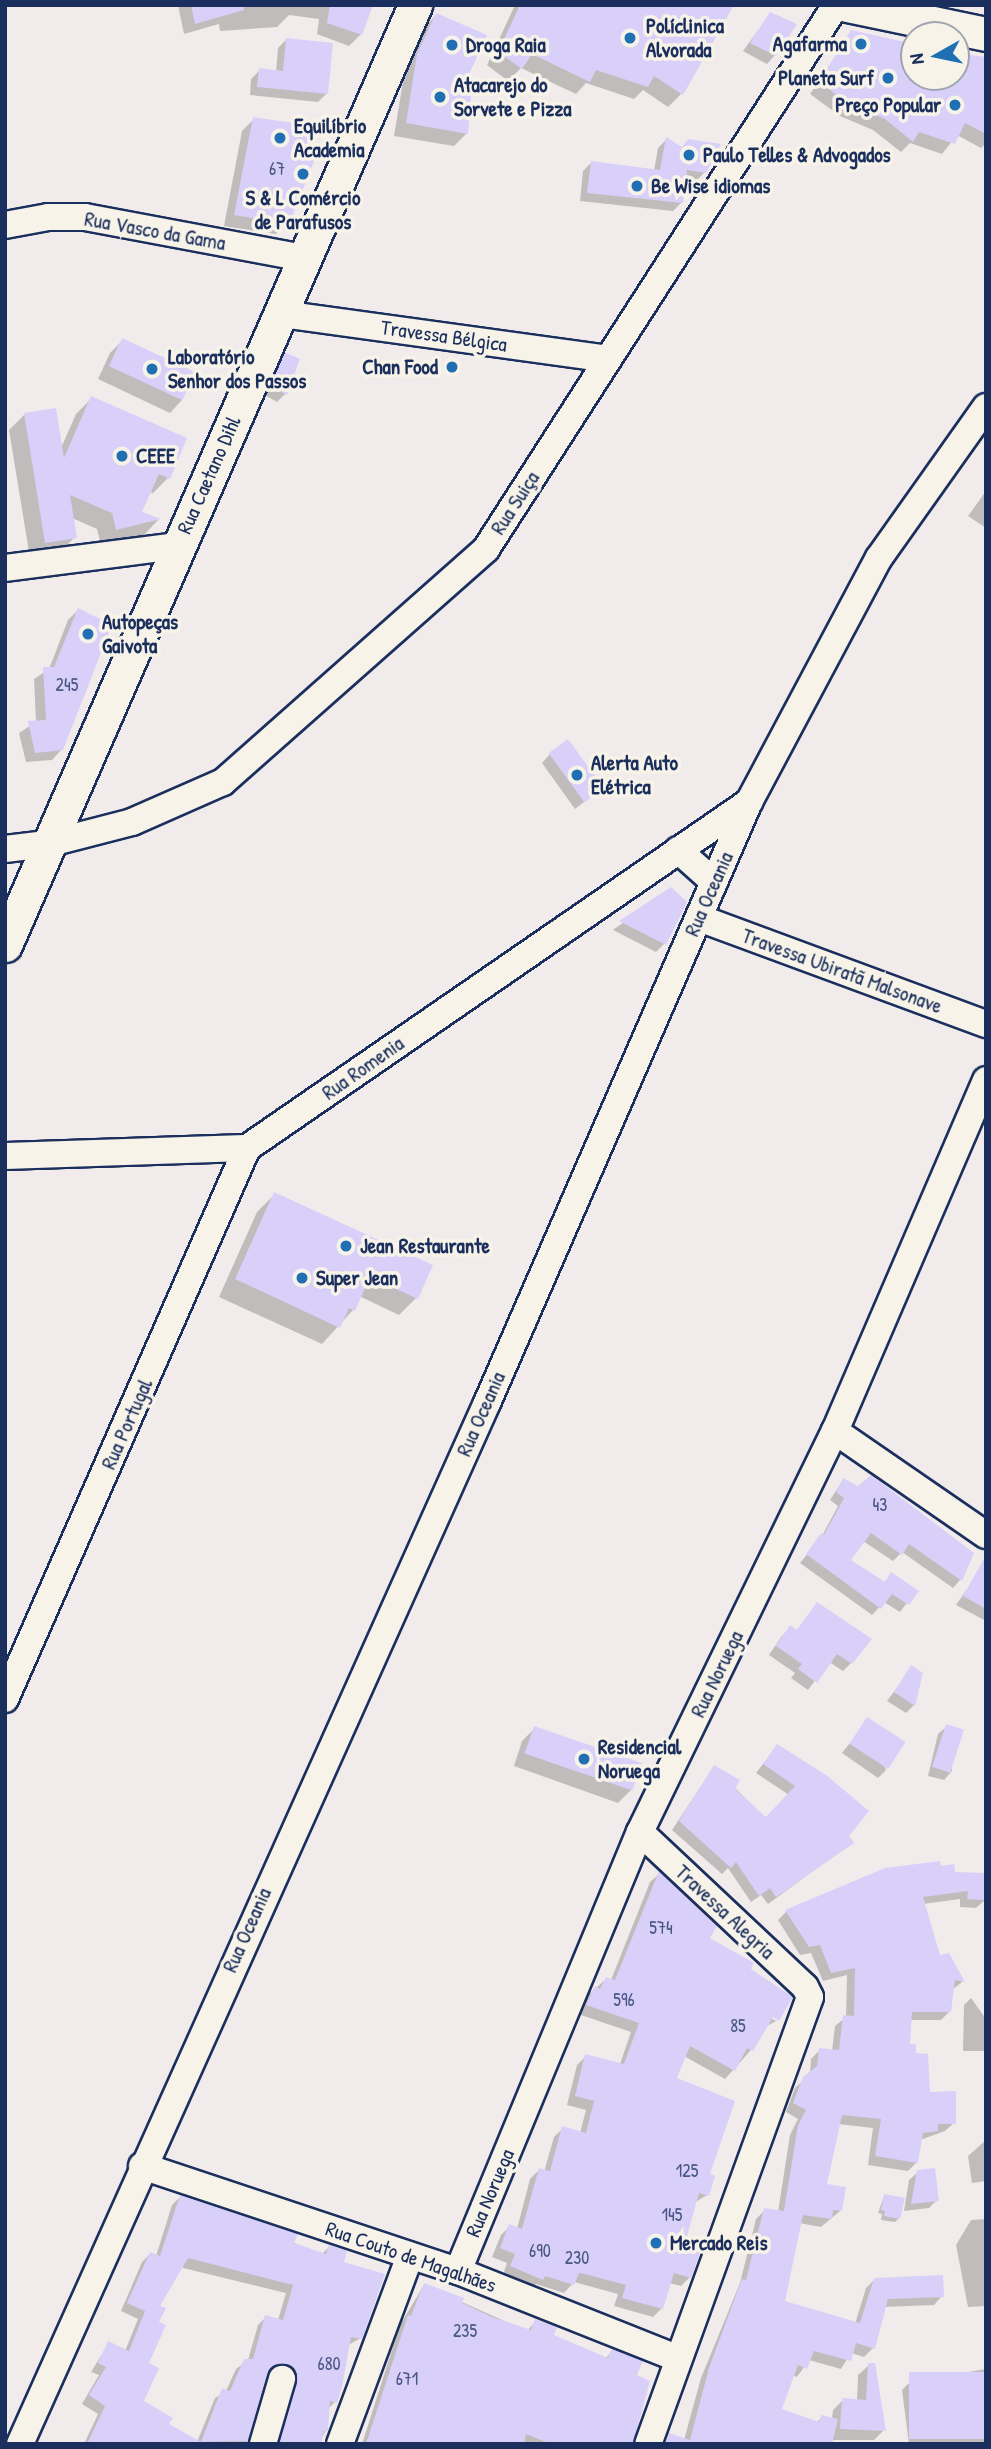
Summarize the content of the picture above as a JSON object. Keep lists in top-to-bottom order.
{
  "streets": {
    "main road": ["Rua Caetano Dihl"],
    "street": [
      "Rua Vasco da Gama",
      "Travessa Bélgica",
      "Rua Suiça",
      "Rua Oceania",
      "Travessa Ubiratã Malsonave",
      "Rua Romenia",
      "Rua Portugal",
      "Rua Noruega",
      "Travessa Alegria",
      "Rua Couto de Magalhães"
    ]
  },
  "crossings": [
    ["Rua Vasco da Gama", "Rua Caetano Dihl"],
    ["Travessa Bélgica", "Rua Caetano Dihl"],
    ["Travessa Bélgica", "Rua Suiça"],
    ["Rua Caetano Dihl", "Rua Suiça"],
    ["Rua Oceania", "Travessa Ubiratã Malsonave"],
    ["Rua Oceania", "Rua Romenia"],
    ["Rua Oceania", "Rua Couto de Magalhães"],
    ["Rua Romenia", "Rua Portugal"],
    ["Rua Noruega", "Travessa Alegria"],
    ["Rua Noruega", "Rua Couto de Magalhães"],
    ["Travessa Alegria", "Rua Couto de Magalhães"]
  ],
  "places": [
    "Políclinica Alvorada",
    "Agafarma",
    "Droga Raia",
    "Planeta Surf",
    "Atacarejo do Sorvete e Pizza",
    "Preço Popular",
    "Equilíbrio Academia",
    "Paulo Telles & Advogados",
    "S & L Comércio de Parafusos",
    "Be Wise idiomas",
    "Chan Food",
    "Laboratório Senhor dos Passos",
    "CEEE",
    "Autopeças Gaivota",
    "Alerta Auto Elétrica",
    "Jean Restaurante",
    "Super Jean",
    "Residencial Noruega",
    "Mercado Reis"
  ],
  "house_numbers": [
    "67",
    "245",
    "43",
    "574",
    "596",
    "85",
    "125",
    "145",
    "690",
    "230",
    "235",
    "680",
    "671"
  ],
  "north": "left"
}
